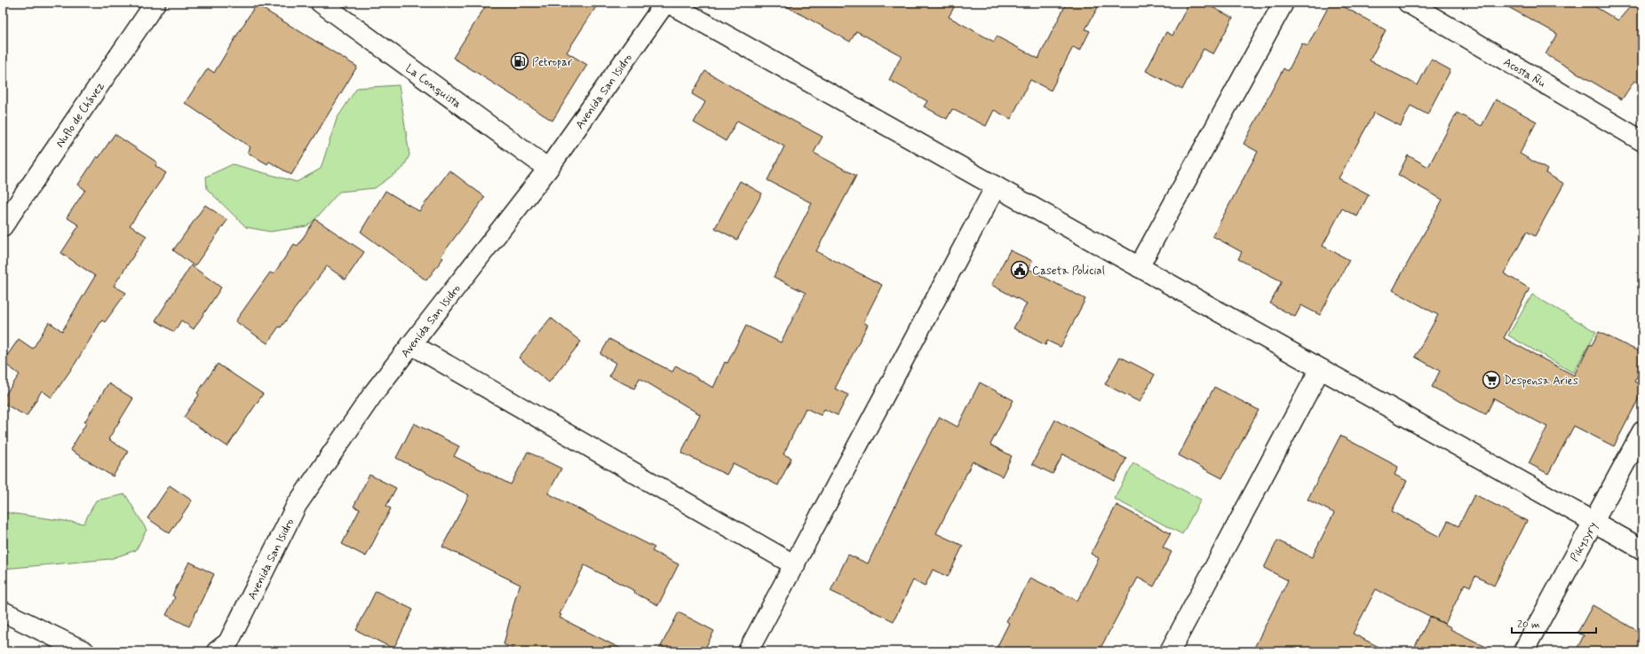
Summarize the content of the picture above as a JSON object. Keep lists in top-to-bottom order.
{
  "streets": {
    "street": [
      "Acosta Ñu",
      "La Conquista",
      "Avenida San Isidro",
      "Nuflo de Chávez",
      "Pikysyry"
    ]
  },
  "crossings": [
    ["La Conquista", "Avenida San Isidro"]
  ],
  "places": {
    "fuel station": ["Petropar"],
    "public building": ["Caseta Policial"],
    "supermarket": ["Despensa Aries"]
  },
  "scale_bar": "20 m"
}
